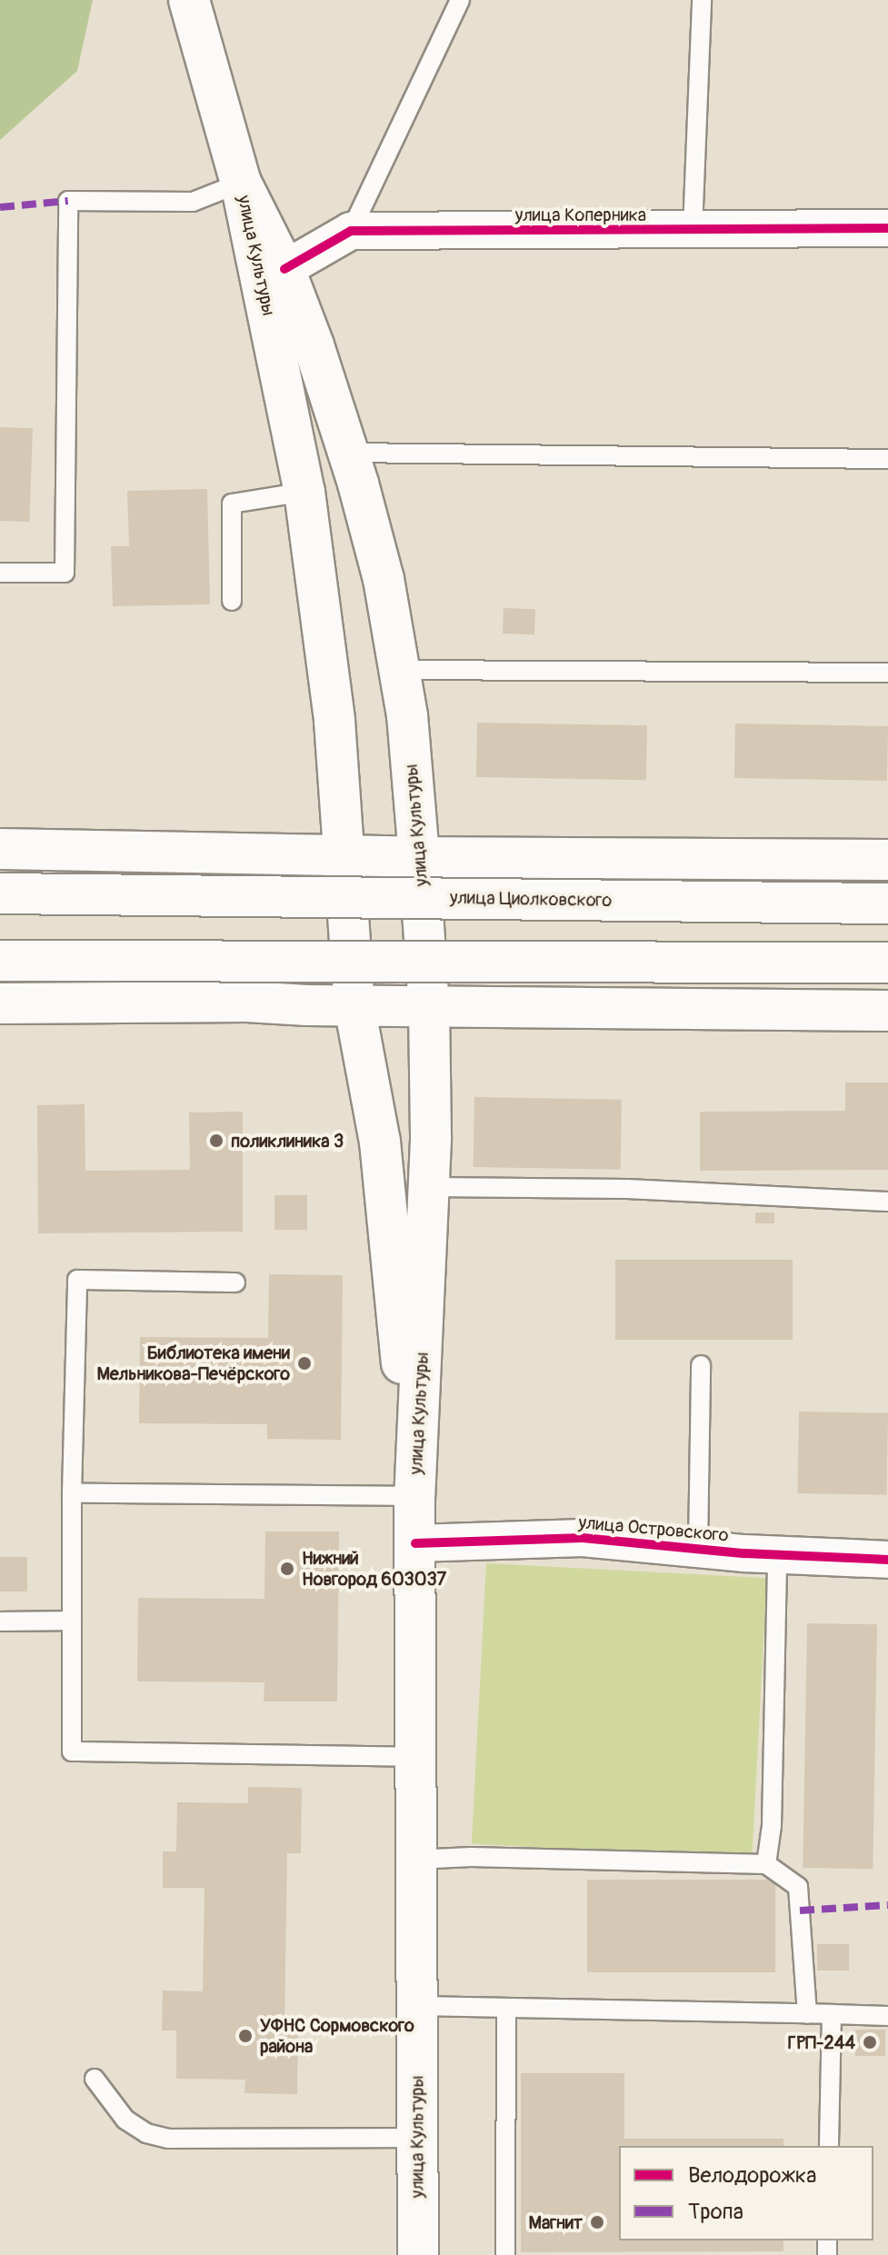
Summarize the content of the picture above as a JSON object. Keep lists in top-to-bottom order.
{
  "streets": {
    "main road": ["улица Культуры", "улица Циолковского"],
    "street": ["улица Коперника", "улица Островского"]
  },
  "crossings": [
    ["улица Коперника", "улица Культуры"],
    ["улица Культуры", "улица Островского"]
  ],
  "places": [
    "поликлиника 3",
    "Библиотека имени Мельникова-Печёрского",
    "Нижний Новгород 603037",
    "УФНС Сормовского района",
    "ГРП-244",
    "Магнит"
  ],
  "legend": ["Велодорожка", "Тропа"]
}
